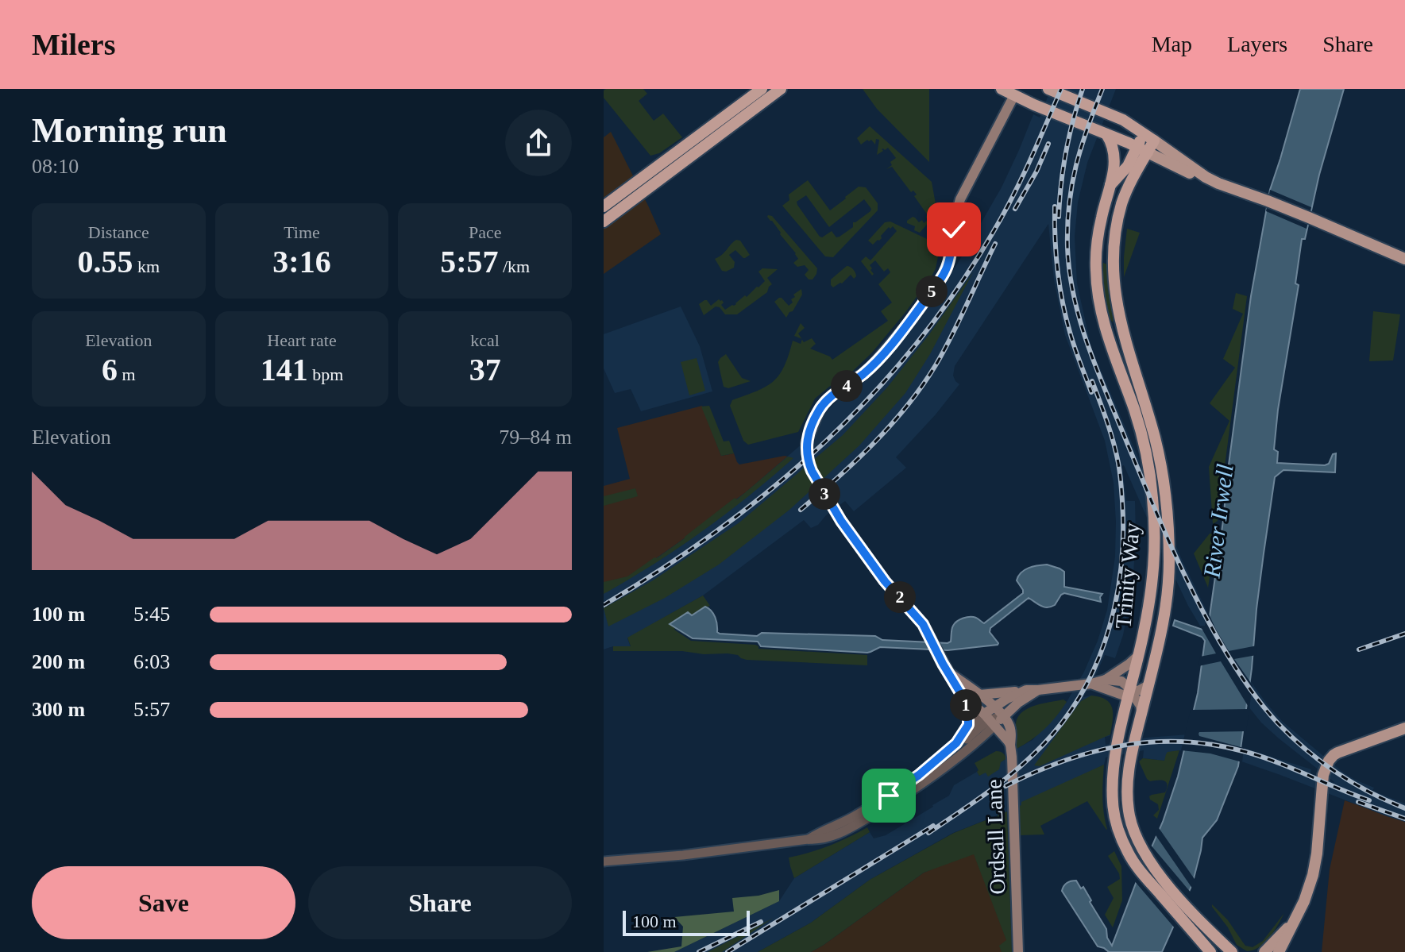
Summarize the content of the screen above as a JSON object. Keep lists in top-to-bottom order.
{
  "streets": {
    "highway": ["Trinity Way"],
    "main road": ["Ordsall Lane"]
  },
  "water": ["River Irwell"],
  "scale_bar": "100 m",
  "page": {
    "header": "Milers",
    "nav": ["Map", "Layers", "Share"],
    "heading": ["Morning run", "08:10"],
    "stats": [
      ["Distance", "0.55 km"],
      ["Time", "3:16"],
      ["Pace", "5:57 /km"],
      ["Elevation", "6 m"],
      ["Heart rate", "141 bpm"],
      ["kcal", "37"]
    ],
    "pins": [
      "5",
      "4",
      "3",
      "2",
      "1"
    ],
    "chart": ["Elevation", "79–84 m"],
    "list": [
      {
        "name": "100 m",
        "note": "5:45"
      },
      {
        "name": "200 m",
        "note": "6:03"
      },
      {
        "name": "300 m",
        "note": "5:57"
      }
    ],
    "buttons": ["Save", "Share"],
    "scale": "100 m"
  }
}
